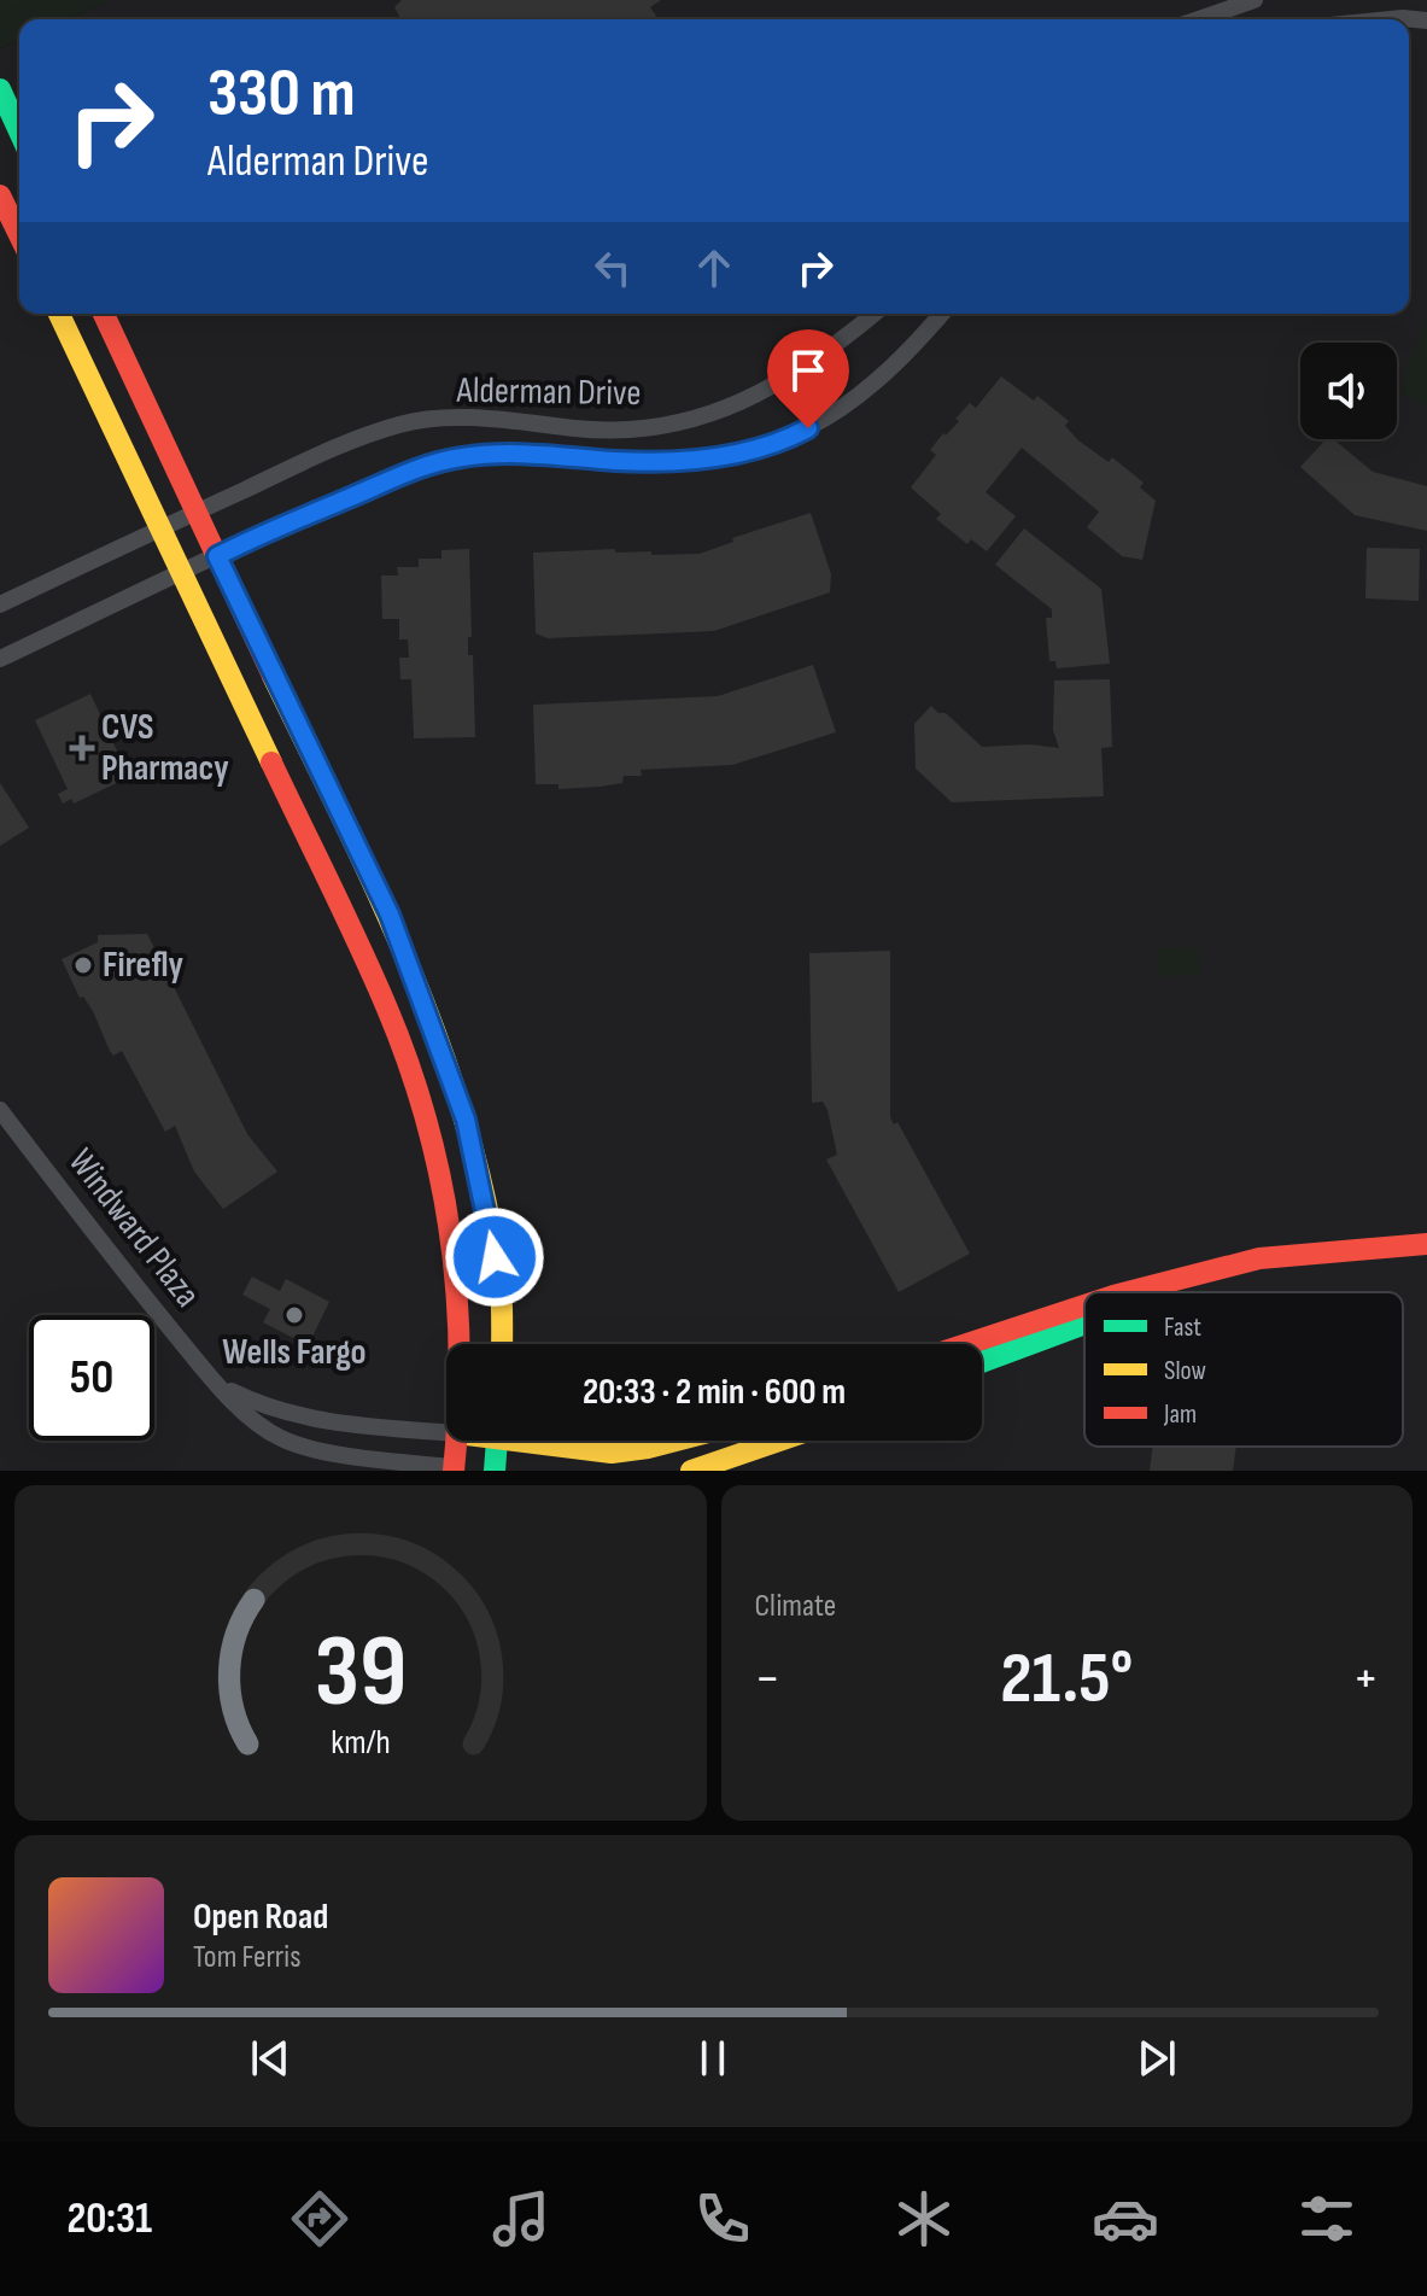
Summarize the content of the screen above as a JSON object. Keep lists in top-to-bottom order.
{
  "streets": {
    "main road": ["Windward Plaza"],
    "street": ["Alderman Drive"]
  },
  "places": {
    "health": ["CVS Pharmacy"],
    "other": ["Firefly", "Wells Fargo"]
  },
  "legend": ["Fast", "Slow", "Jam"],
  "page": {
    "turn": ["330 m", "Alderman Drive"],
    "limit": "50",
    "trip": "20:33 · 2 min · 600 m",
    "tile": "Climate",
    "heat": ["−", "21.5°", "+"],
    "song": ["Open Road", "Tom Ferris"],
    "tabs": "20:31",
    "gauge": ["39", "km/h"]
  }
}
